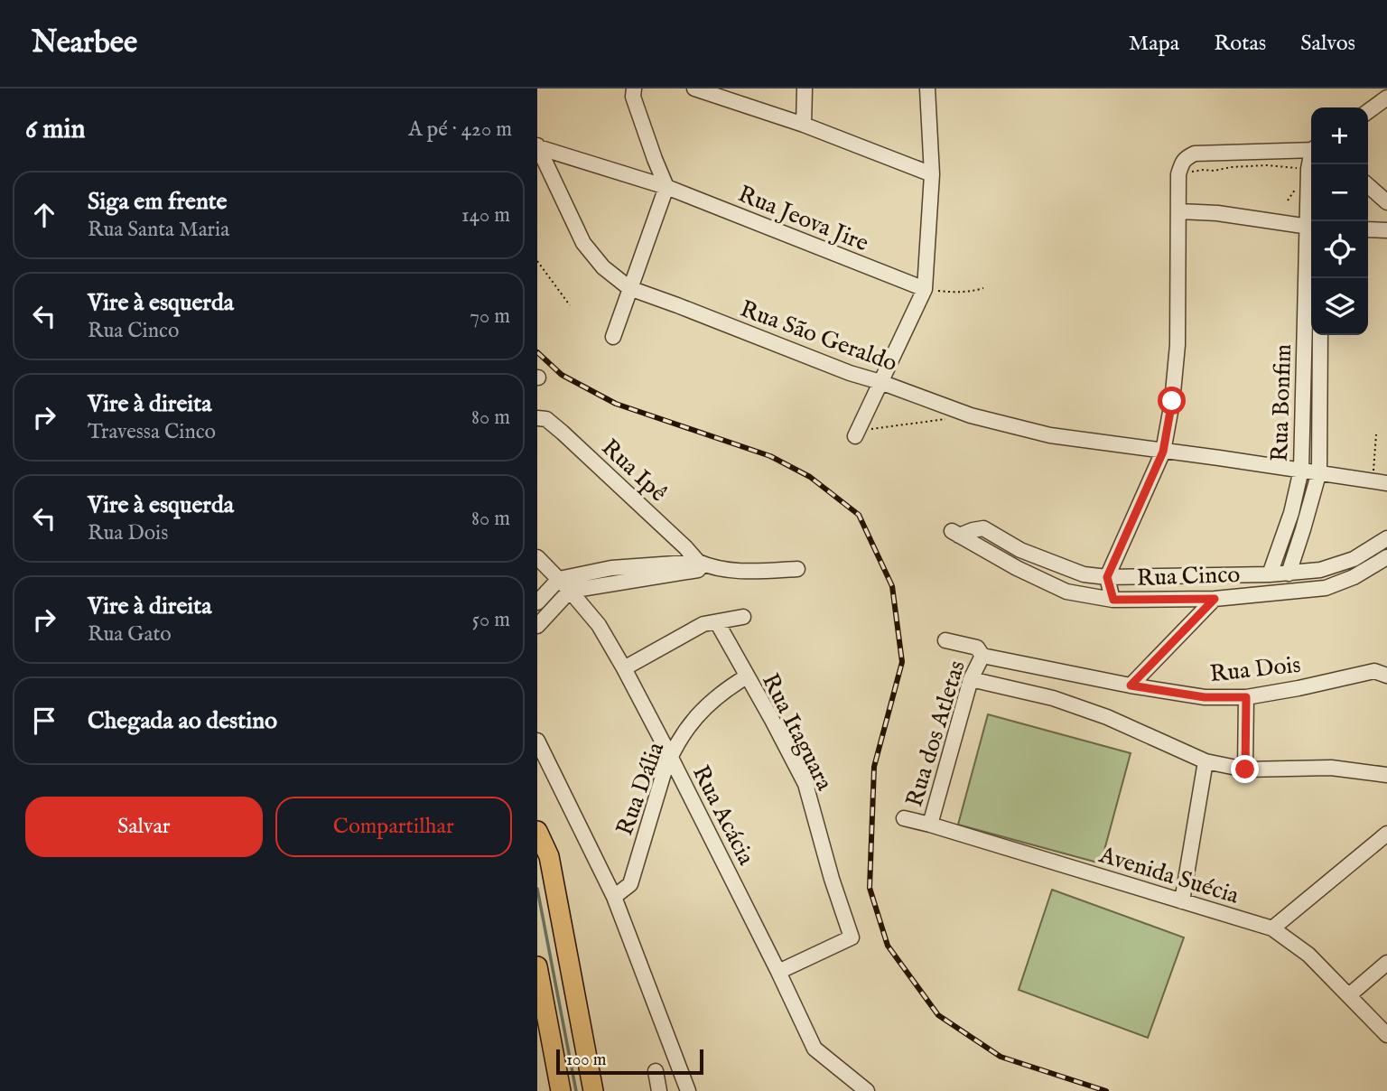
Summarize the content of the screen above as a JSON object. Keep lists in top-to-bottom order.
{
  "streets": {
    "street": [
      "Rua Jeova Jire",
      "Rua São Geraldo",
      "Rua Bonfim",
      "Rua Ipê",
      "Rua Cinco",
      "Rua Dois",
      "Rua Itaguara",
      "Rua dos Atletas",
      "Rua Dália",
      "Rua Acácia",
      "Avenida Suécia"
    ]
  },
  "crossings": [
    ["Rua Jeova Jire", "Rua São Geraldo"],
    ["Rua São Geraldo", "Rua Bonfim"],
    ["Rua Bonfim", "Rua Cinco"],
    ["Rua Dois", "Rua dos Atletas"],
    ["Rua Itaguara", "Rua Dália"],
    ["Rua Itaguara", "Rua Acácia"],
    ["Rua dos Atletas", "Avenida Suécia"],
    ["Rua Dália", "Rua Acácia"]
  ],
  "scale_bar": "100 m",
  "page": {
    "header": "Nearbee",
    "nav": ["Mapa", "Rotas", "Salvos"],
    "heading": ["6 min", "A pé · 420 m"],
    "map_buttons": ["+", "−"],
    "list": [
      ["Siga em frente", "Rua Santa Maria", "140 m"],
      ["Vire à esquerda", "Rua Cinco", "70 m"],
      ["Vire à direita", "Travessa Cinco", "80 m"],
      ["Vire à esquerda", "Rua Dois", "80 m"],
      ["Vire à direita", "Rua Gato", "50 m"],
      "Chegada ao destino"
    ],
    "buttons": ["Salvar", "Compartilhar"],
    "scale": "100 m"
  }
}
